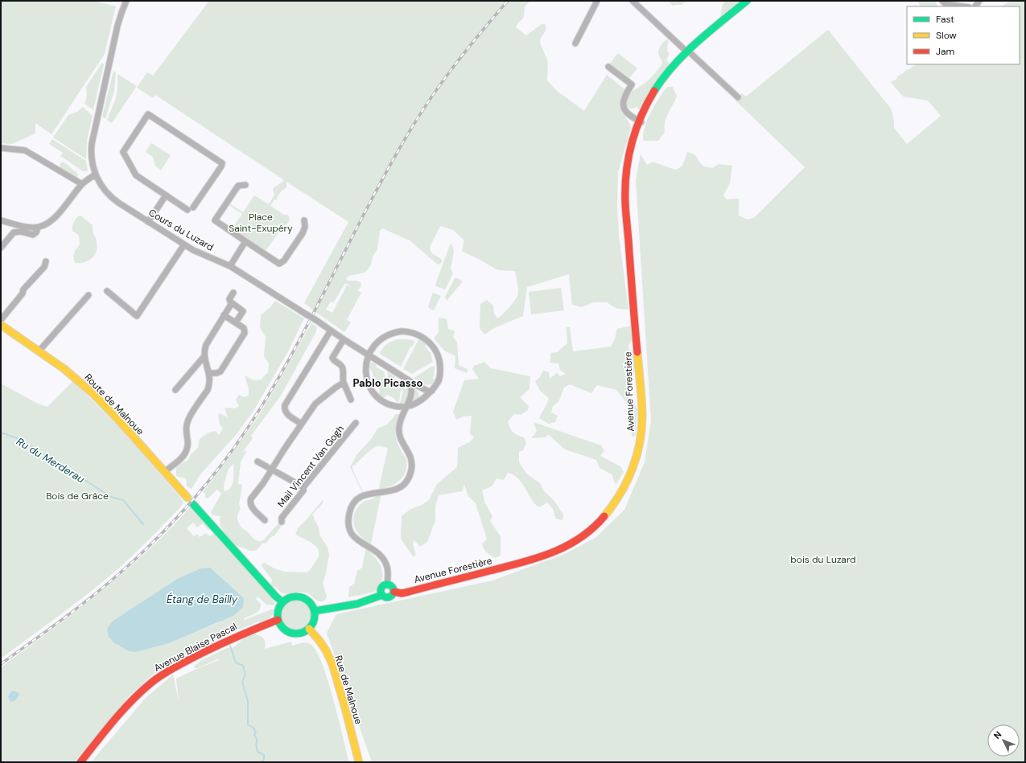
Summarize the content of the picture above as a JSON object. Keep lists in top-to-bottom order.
{
  "streets": {
    "street": [
      "Cours du Luzard",
      "Avenue Forestière",
      "Route de Malnoue",
      "Mail Vincent Van Gogh",
      "Avenue Blaise Pascal",
      "Rue de Malnoue"
    ]
  },
  "crossings": [
    ["Avenue Blaise Pascal", "Rue de Malnoue"]
  ],
  "districts": ["Pablo Picasso"],
  "water": ["Ru du Merderau", "Étang de Bailly"],
  "parks": ["Place Saint-Exupéry", "Bois de Grâce", "bois du Luzard"],
  "legend": ["Fast", "Slow", "Jam"],
  "north": "top left"
}
